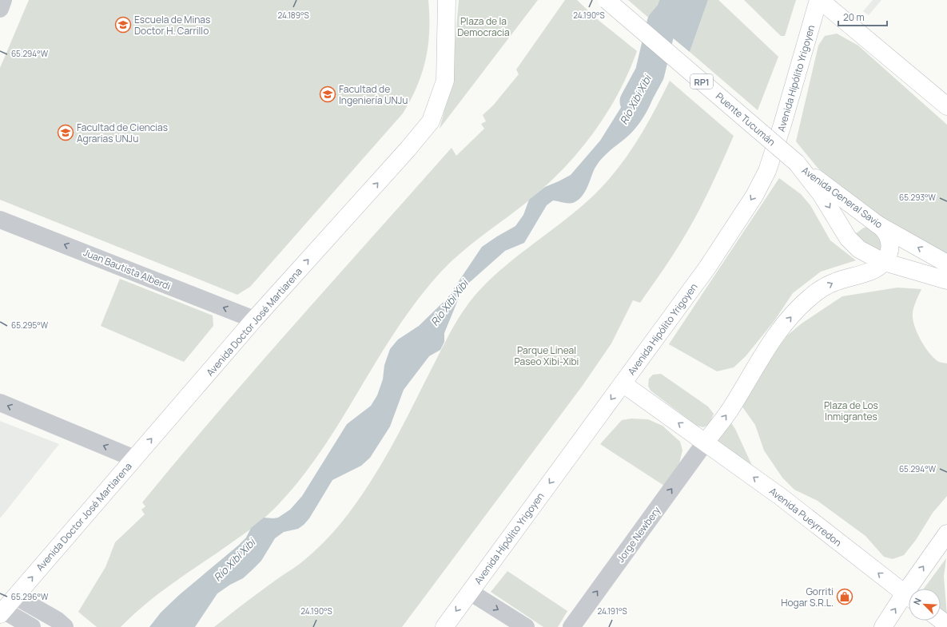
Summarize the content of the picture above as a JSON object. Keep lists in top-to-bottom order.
{
  "streets": {
    "main road": [
      "Avenida Hipólito Yrigoyen",
      "RP1",
      "Puente Tucumán",
      "Avenida General Savio",
      "Avenida Doctor José Martiarena",
      "Avenida Pueyrredon"
    ],
    "street": ["Juan Bautista Alberdi", "Jorge Newbery"]
  },
  "crossings": [
    ["Avenida Hipólito Yrigoyen", "Avenida Pueyrredon"],
    ["RP1", "Avenida General Savio"],
    ["RP1", "Avenida Pueyrredon"],
    ["RP1", "Jorge Newbery"],
    ["Puente Tucumán", "Avenida General Savio"],
    ["Juan Bautista Alberdi", "Avenida Doctor José Martiarena"],
    ["Avenida Pueyrredon", "Jorge Newbery"]
  ],
  "one_way": [
    "Juan Bautista Alberdi",
    "Avenida Doctor José Martiarena",
    "Avenida Pueyrredon",
    "Jorge Newbery"
  ],
  "water": ["Río Xibi Xibi"],
  "parks": ["Plaza de la Democracia", "Parque Lineal Paseo Xibi-Xibi", "Plaza de Los Inmigrantes"],
  "places": {
    "school or university": ["Escuela de Minas Doctor H. Carrillo", "Facultad de Ingeniería UNJu", "Facultad de Ciencias Agrarias UNJu"],
    "shop": ["Gorriti Hogar S.R.L."]
  },
  "scale_bar": "20 m",
  "north": "top left",
  "coordinates": [
    "24.189°S",
    "24.190°S",
    "65.294°W",
    "65.293°W",
    "65.295°W",
    "65.296°W",
    "24.191°S"
  ]
}
